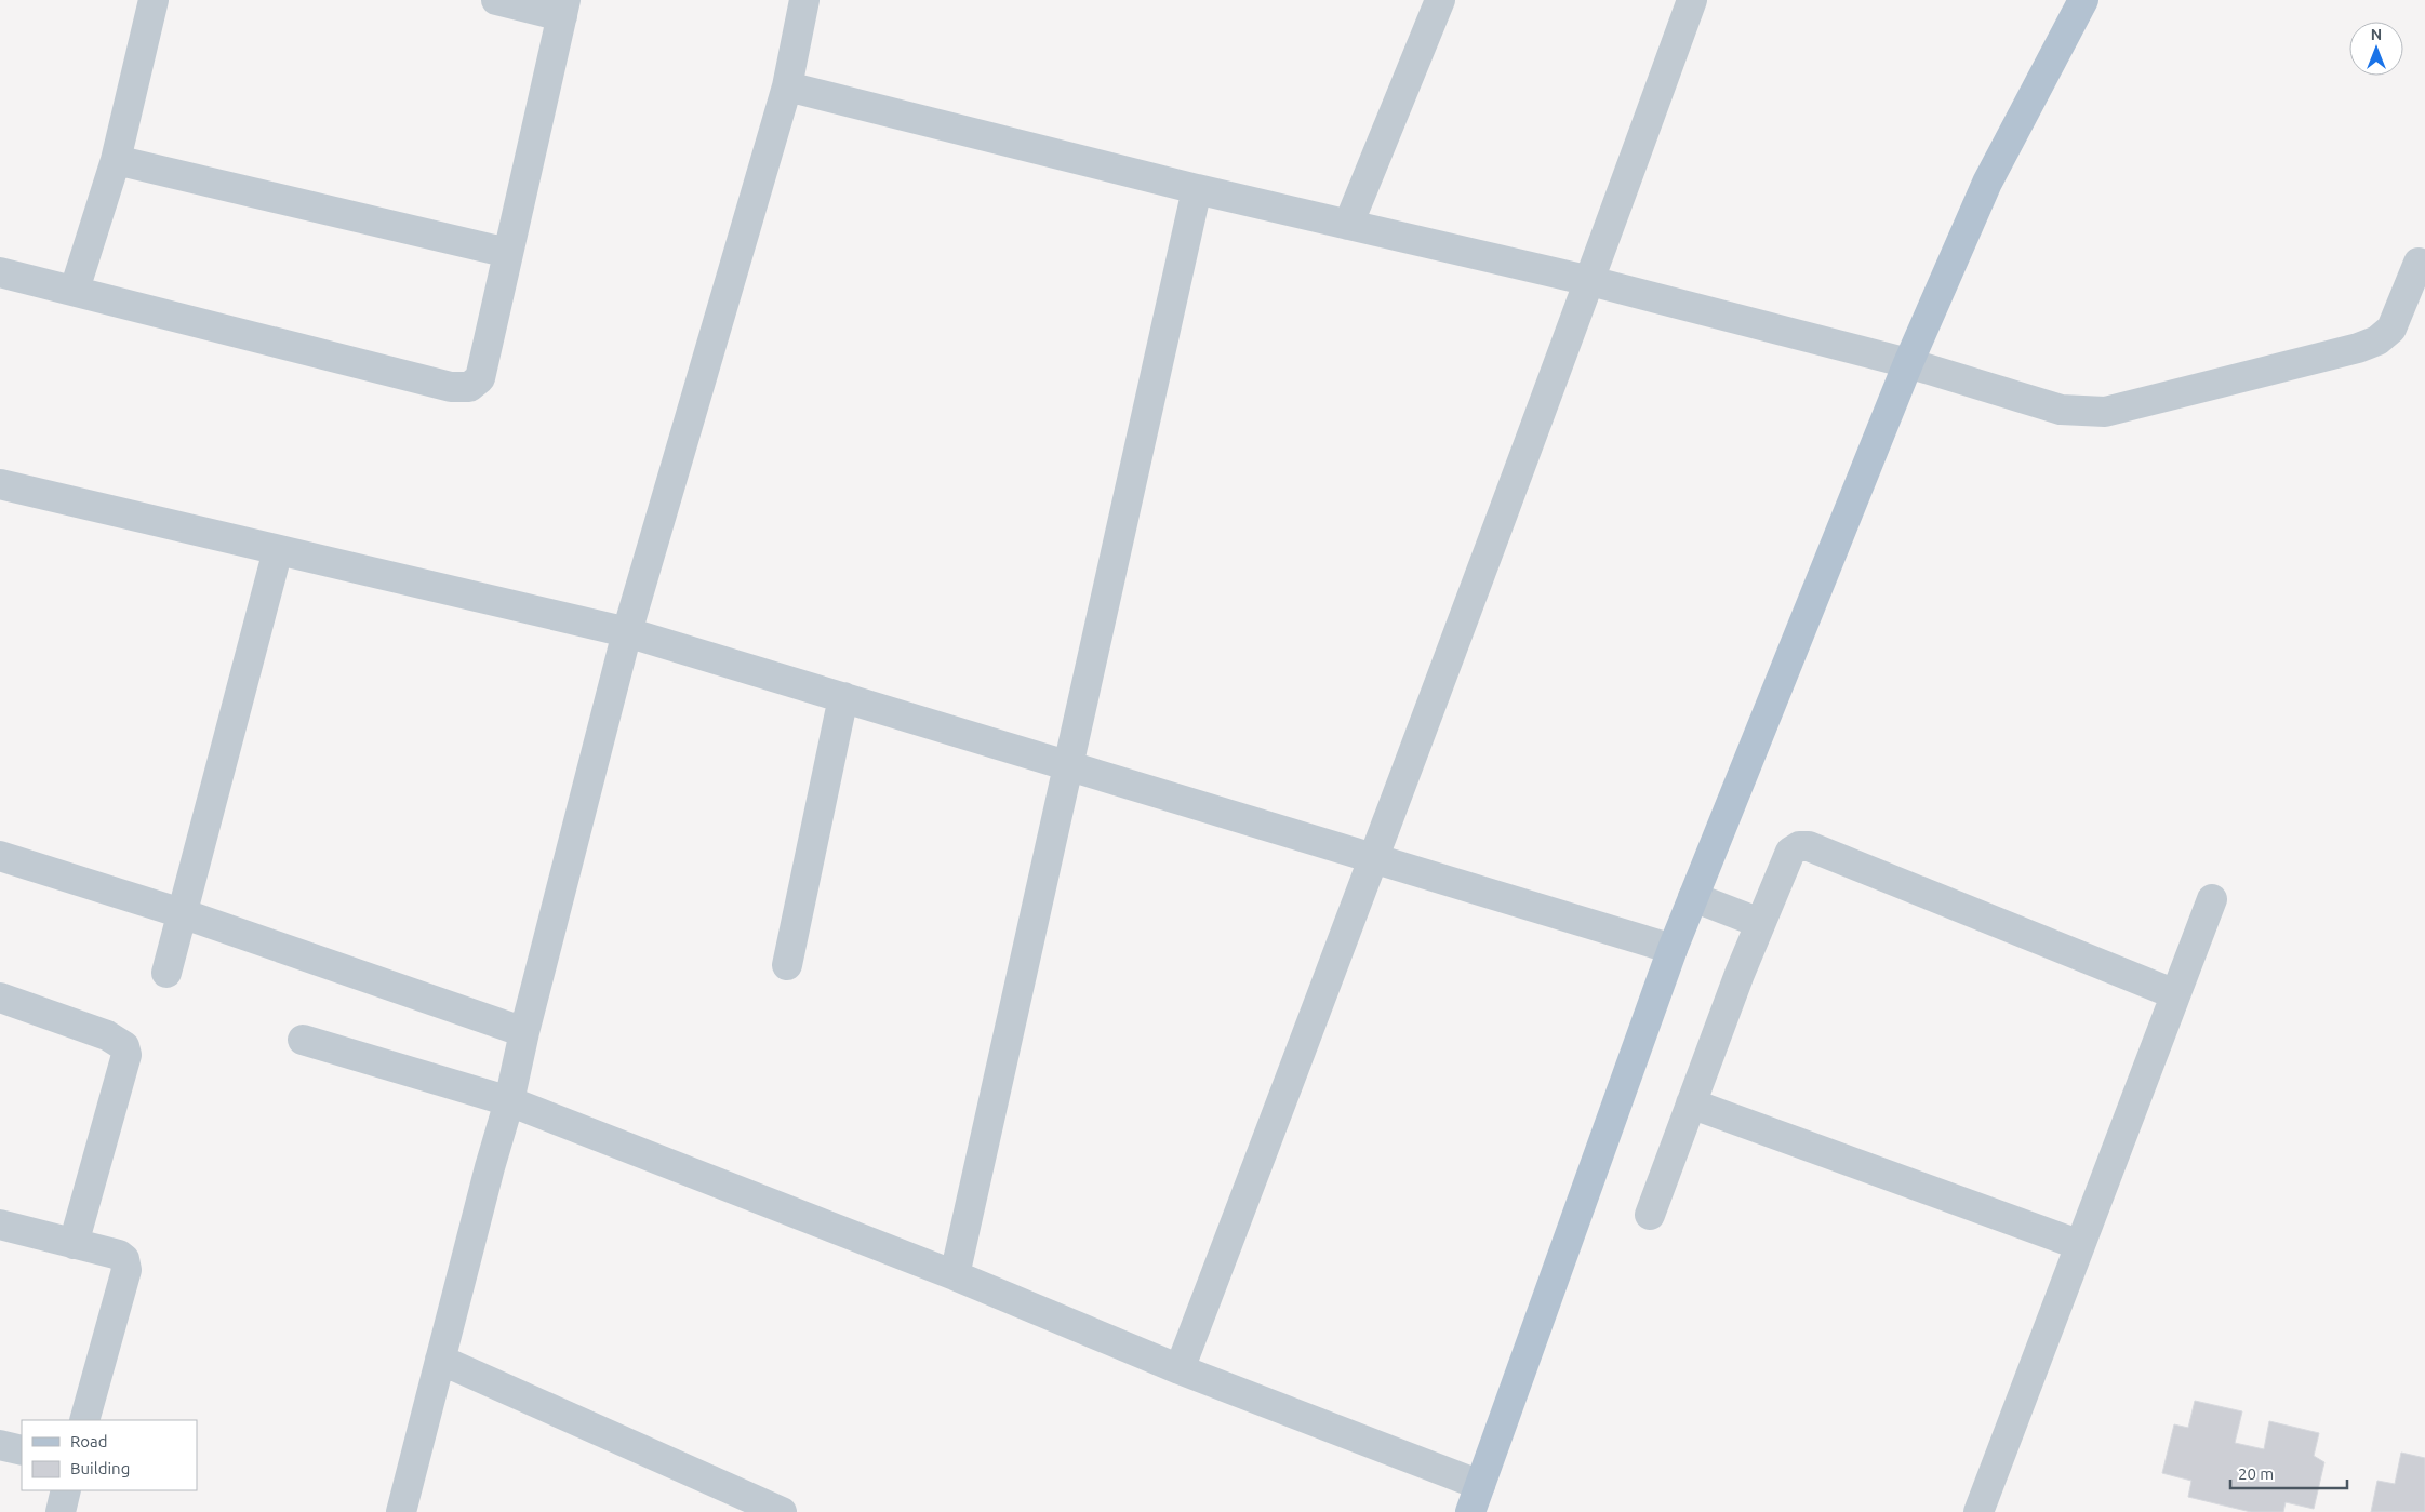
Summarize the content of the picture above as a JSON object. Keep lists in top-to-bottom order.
{
  "legend": ["Road", "Building"],
  "scale_bar": "20 m",
  "north": "top"
}
